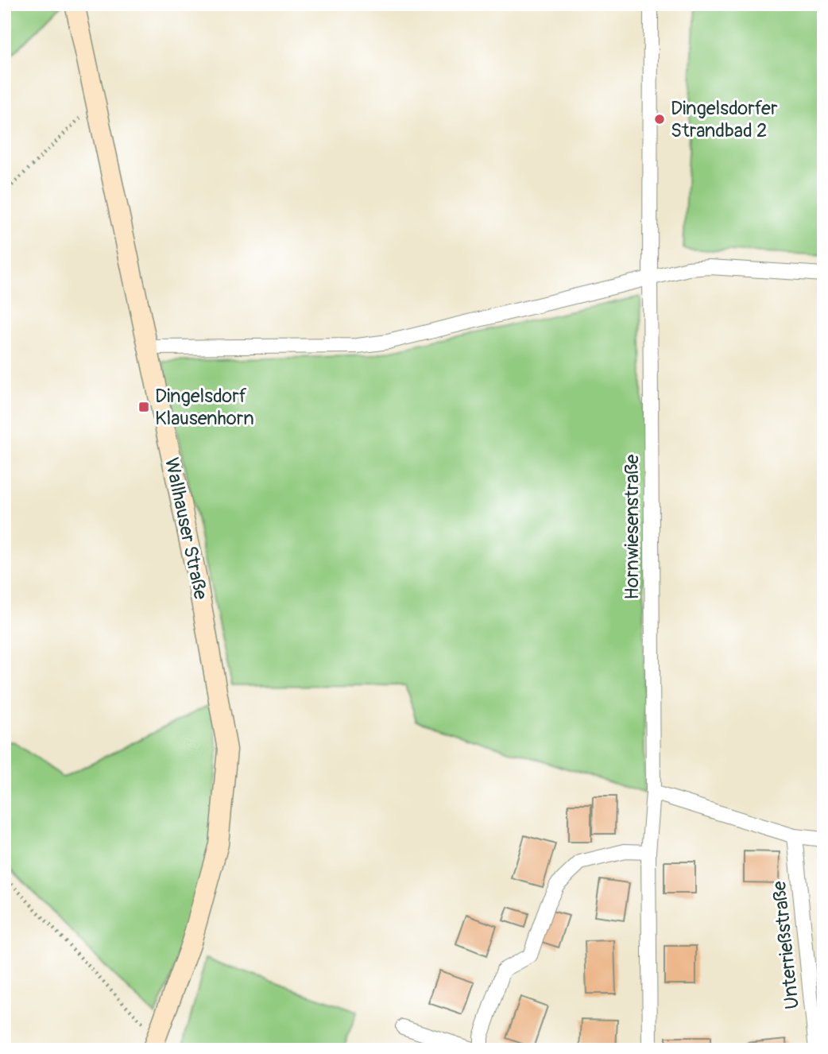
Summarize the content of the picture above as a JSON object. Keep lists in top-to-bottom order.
{
  "streets": {
    "main road": ["Wallhauser Straße"],
    "street": ["Hornwiesenstraße", "Unterrießstraße"]
  },
  "places": {
    "other": ["Dingelsdorfer Strandbad 2"],
    "transit": ["Dingelsdorf Klausenhorn"]
  }
}
